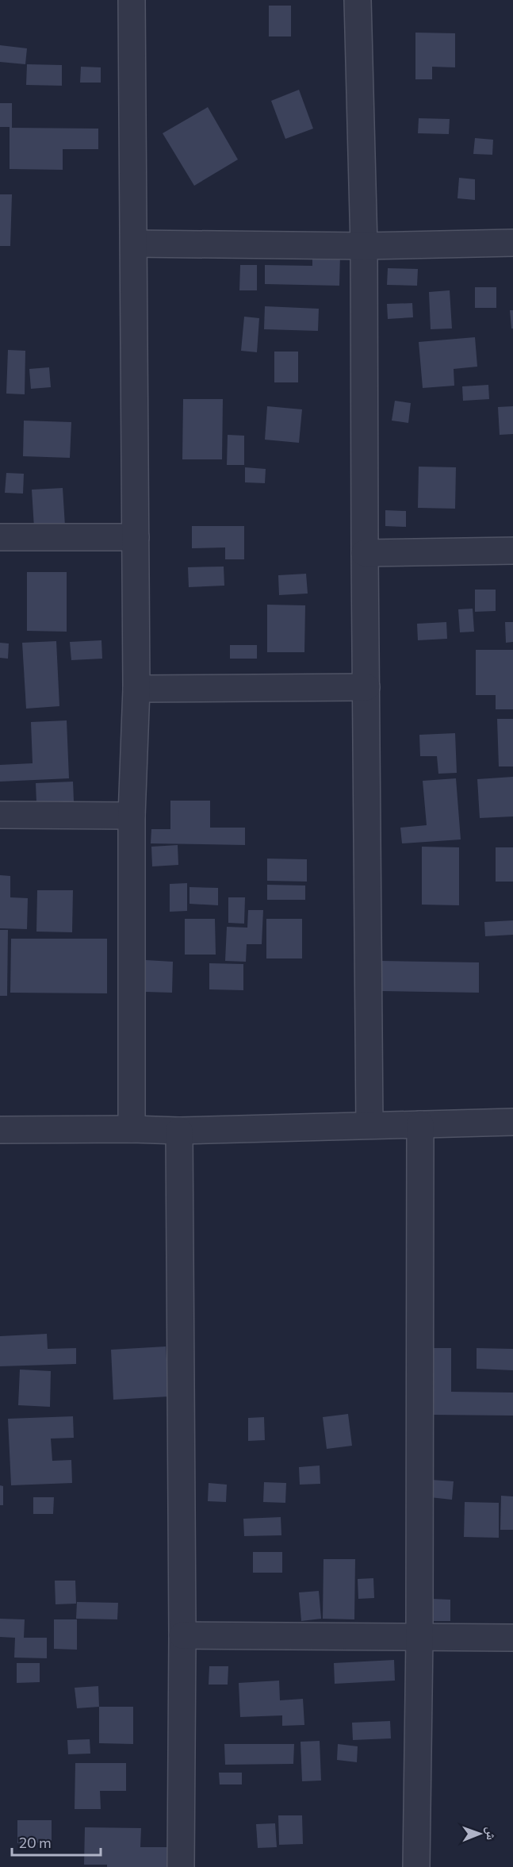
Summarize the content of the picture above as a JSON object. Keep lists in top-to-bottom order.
{
  "scale_bar": "20 m",
  "north": "right"
}
